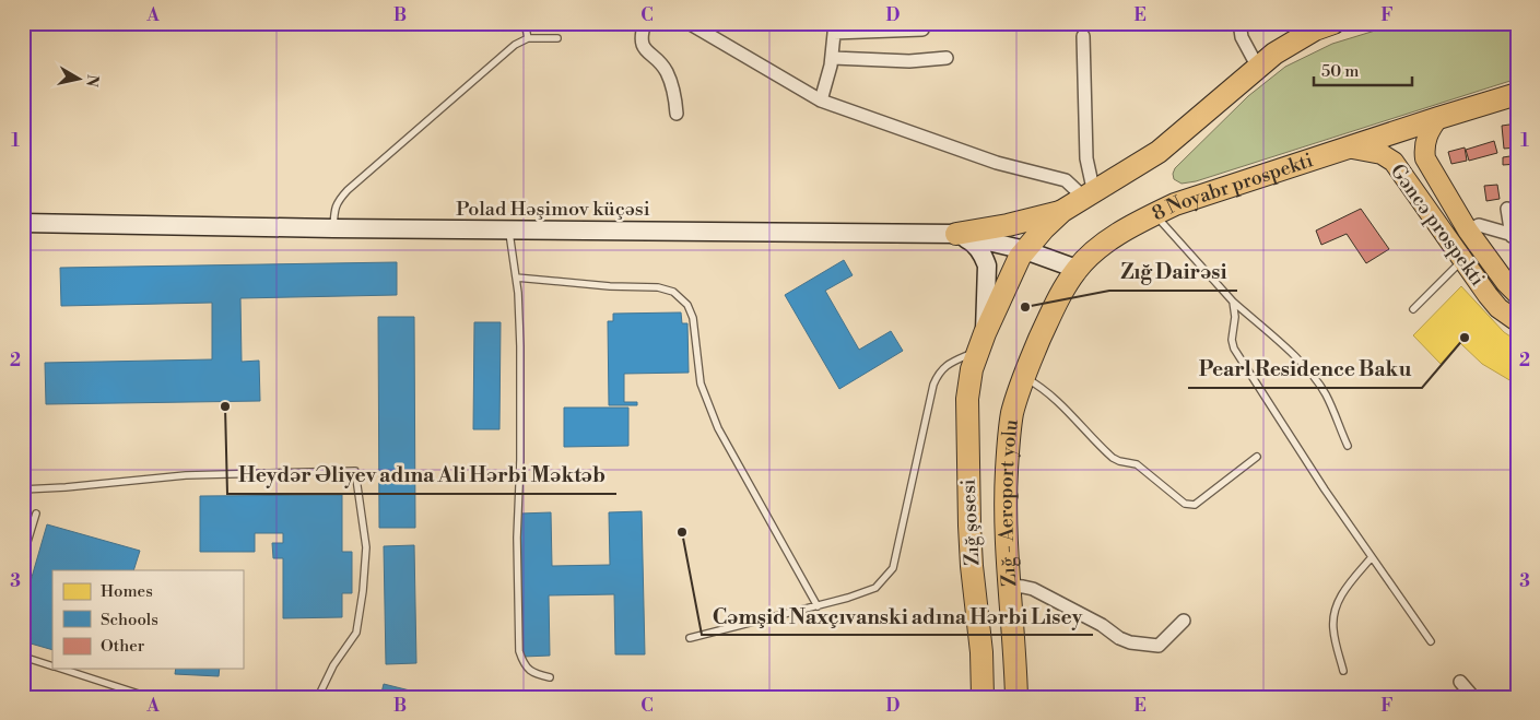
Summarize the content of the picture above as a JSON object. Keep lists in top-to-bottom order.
{
  "streets": {
    "highway": ["8 Noyabr prospekti", "Zığ - Aeroport yolu", "Zığ şosesi"],
    "main road": ["Gəncə prospekti"],
    "street": ["Polad Həşimov küçəsi"]
  },
  "crossings": [
    ["8 Noyabr prospekti", "Polad Həşimov küçəsi"],
    ["8 Noyabr prospekti", "Gəncə prospekti"],
    ["8 Noyabr prospekti", "Zığ - Aeroport yolu"]
  ],
  "places": [
    "Zığ Dairəsi",
    "Pearl Residence Baku",
    "Heydər Əliyev adına Ali Hərbi Məktəb",
    "Cəmşid Naxçıvanski adına Hərbi Lisey"
  ],
  "legend": ["Homes", "Schools", "Other"],
  "scale_bar": "50 m",
  "north": "right",
  "grid": {
    "columns": [
      "A",
      "B",
      "C",
      "D",
      "E",
      "F"
    ],
    "rows": ["1", "2", "3"]
  }
}
